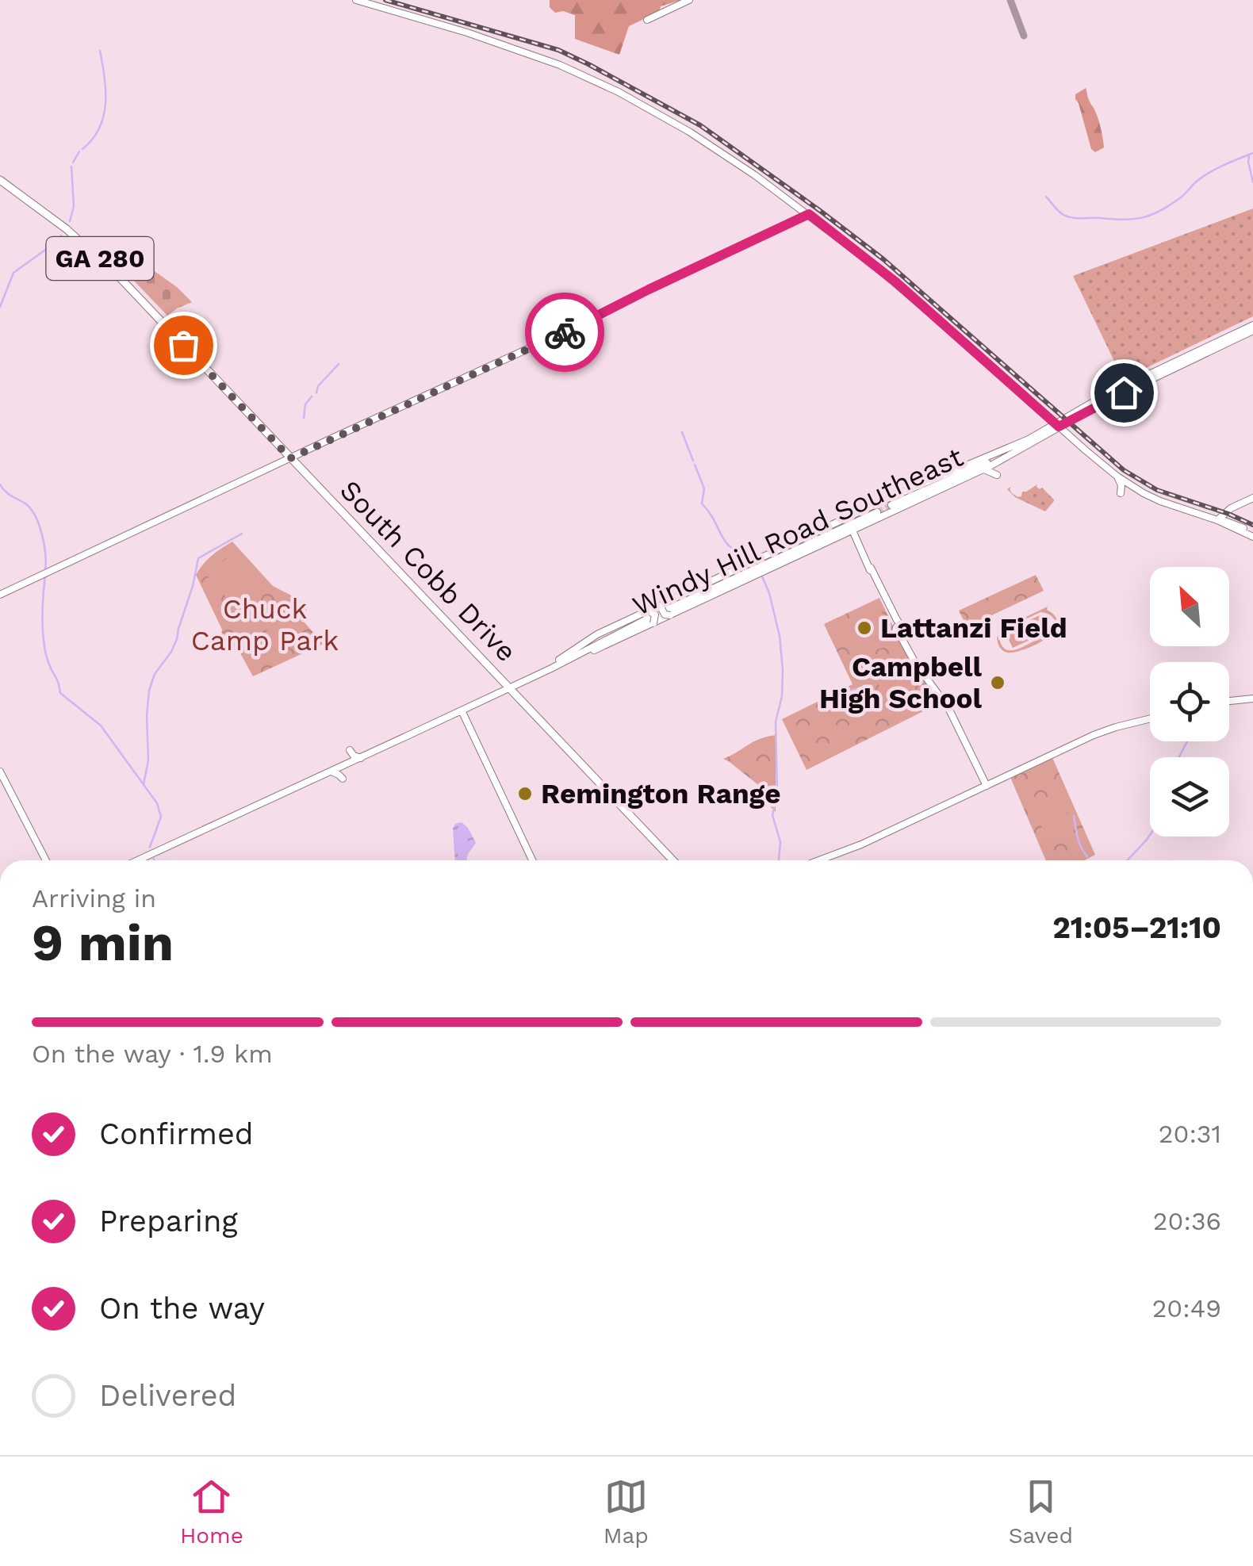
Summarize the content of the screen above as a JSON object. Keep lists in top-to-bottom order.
{
  "streets": {
    "main road": ["GA 280", "South Cobb Drive"],
    "street": ["Windy Hill Road Southeast"]
  },
  "crossings": [
    ["Windy Hill Road Southeast", "South Cobb Drive"]
  ],
  "parks": ["Chuck Camp Park"],
  "places": ["Lattanzi Field", "Campbell High School", "Remington Range"],
  "north": "top left",
  "page": {
    "heading": ["9 min", "Arriving in", "21:05–21:10"],
    "bar": "On the way · 1.9 km",
    "list": [
      ["Confirmed", "20:31"],
      ["Preparing", "20:36"],
      ["On the way", "20:49"],
      "Delivered"
    ],
    "tabs": ["Home", "Map", "Saved"]
  }
}
